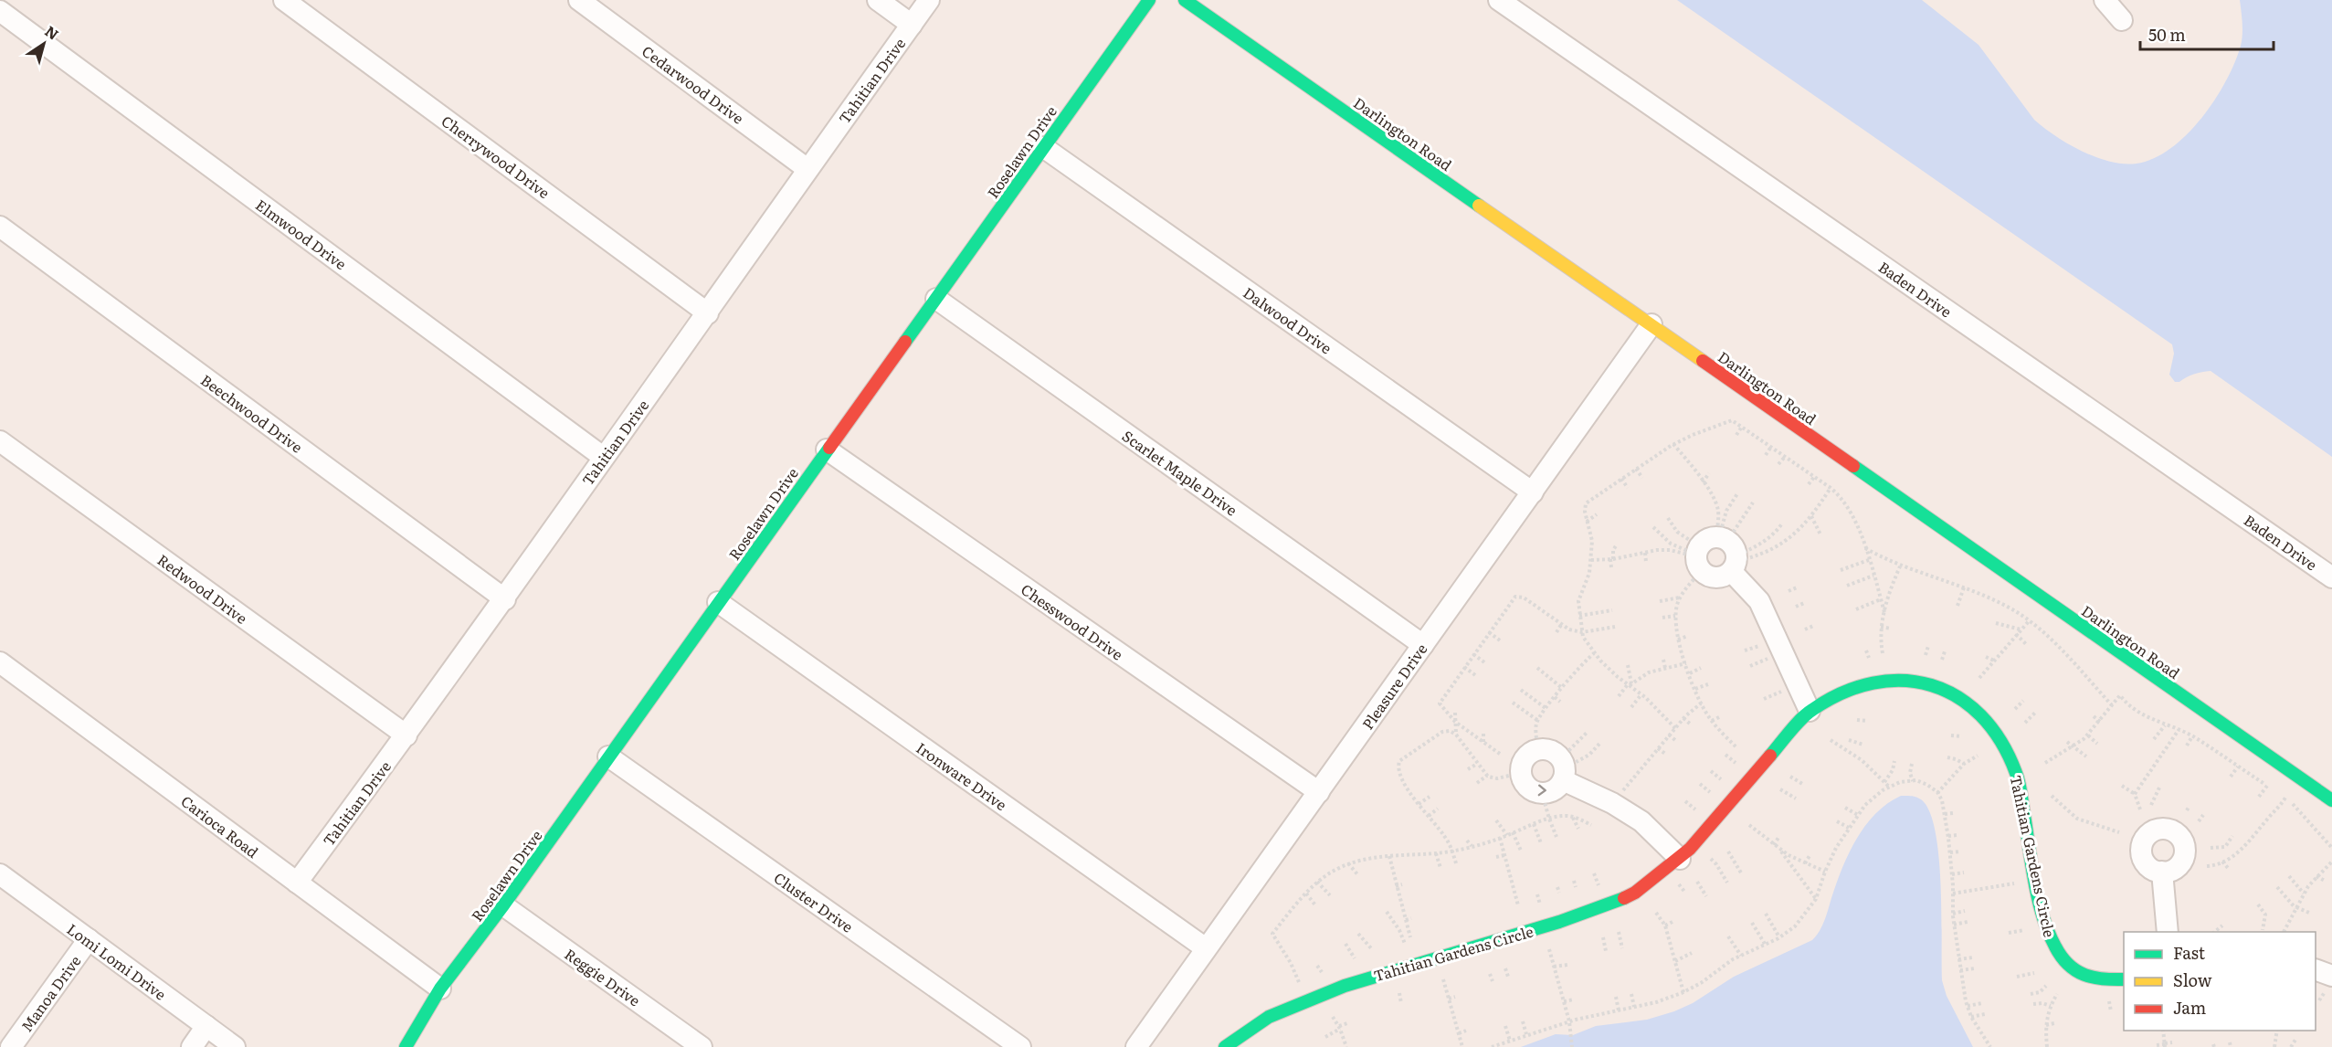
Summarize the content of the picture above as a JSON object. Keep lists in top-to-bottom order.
{
  "streets": {
    "street": [
      "Tahitian Drive",
      "Cedarwood Drive",
      "Darlington Road",
      "Roselawn Drive",
      "Cherrywood Drive",
      "Elmwood Drive",
      "Baden Drive",
      "Dalwood Drive",
      "Beechwood Drive",
      "Scarlet Maple Drive",
      "Redwood Drive",
      "Chesswood Drive",
      "Pleasure Drive",
      "Ironware Drive",
      "Carioca Road",
      "Tahitian Gardens Circle",
      "Cluster Drive",
      "Lomi Lomi Drive",
      "Reggie Drive",
      "Manoa Drive"
    ]
  },
  "crossings": [
    ["Tahitian Drive", "Cedarwood Drive"],
    ["Tahitian Drive", "Cherrywood Drive"],
    ["Tahitian Drive", "Elmwood Drive"],
    ["Tahitian Drive", "Beechwood Drive"],
    ["Tahitian Drive", "Redwood Drive"],
    ["Tahitian Drive", "Carioca Road"],
    ["Darlington Road", "Pleasure Drive"],
    ["Roselawn Drive", "Dalwood Drive"],
    ["Roselawn Drive", "Scarlet Maple Drive"],
    ["Roselawn Drive", "Chesswood Drive"],
    ["Roselawn Drive", "Ironware Drive"],
    ["Roselawn Drive", "Carioca Road"],
    ["Roselawn Drive", "Cluster Drive"],
    ["Roselawn Drive", "Reggie Drive"],
    ["Dalwood Drive", "Pleasure Drive"],
    ["Scarlet Maple Drive", "Pleasure Drive"],
    ["Chesswood Drive", "Pleasure Drive"],
    ["Pleasure Drive", "Ironware Drive"],
    ["Lomi Lomi Drive", "Manoa Drive"]
  ],
  "legend": ["Fast", "Slow", "Jam"],
  "scale_bar": "50 m",
  "north": "top right"
}
